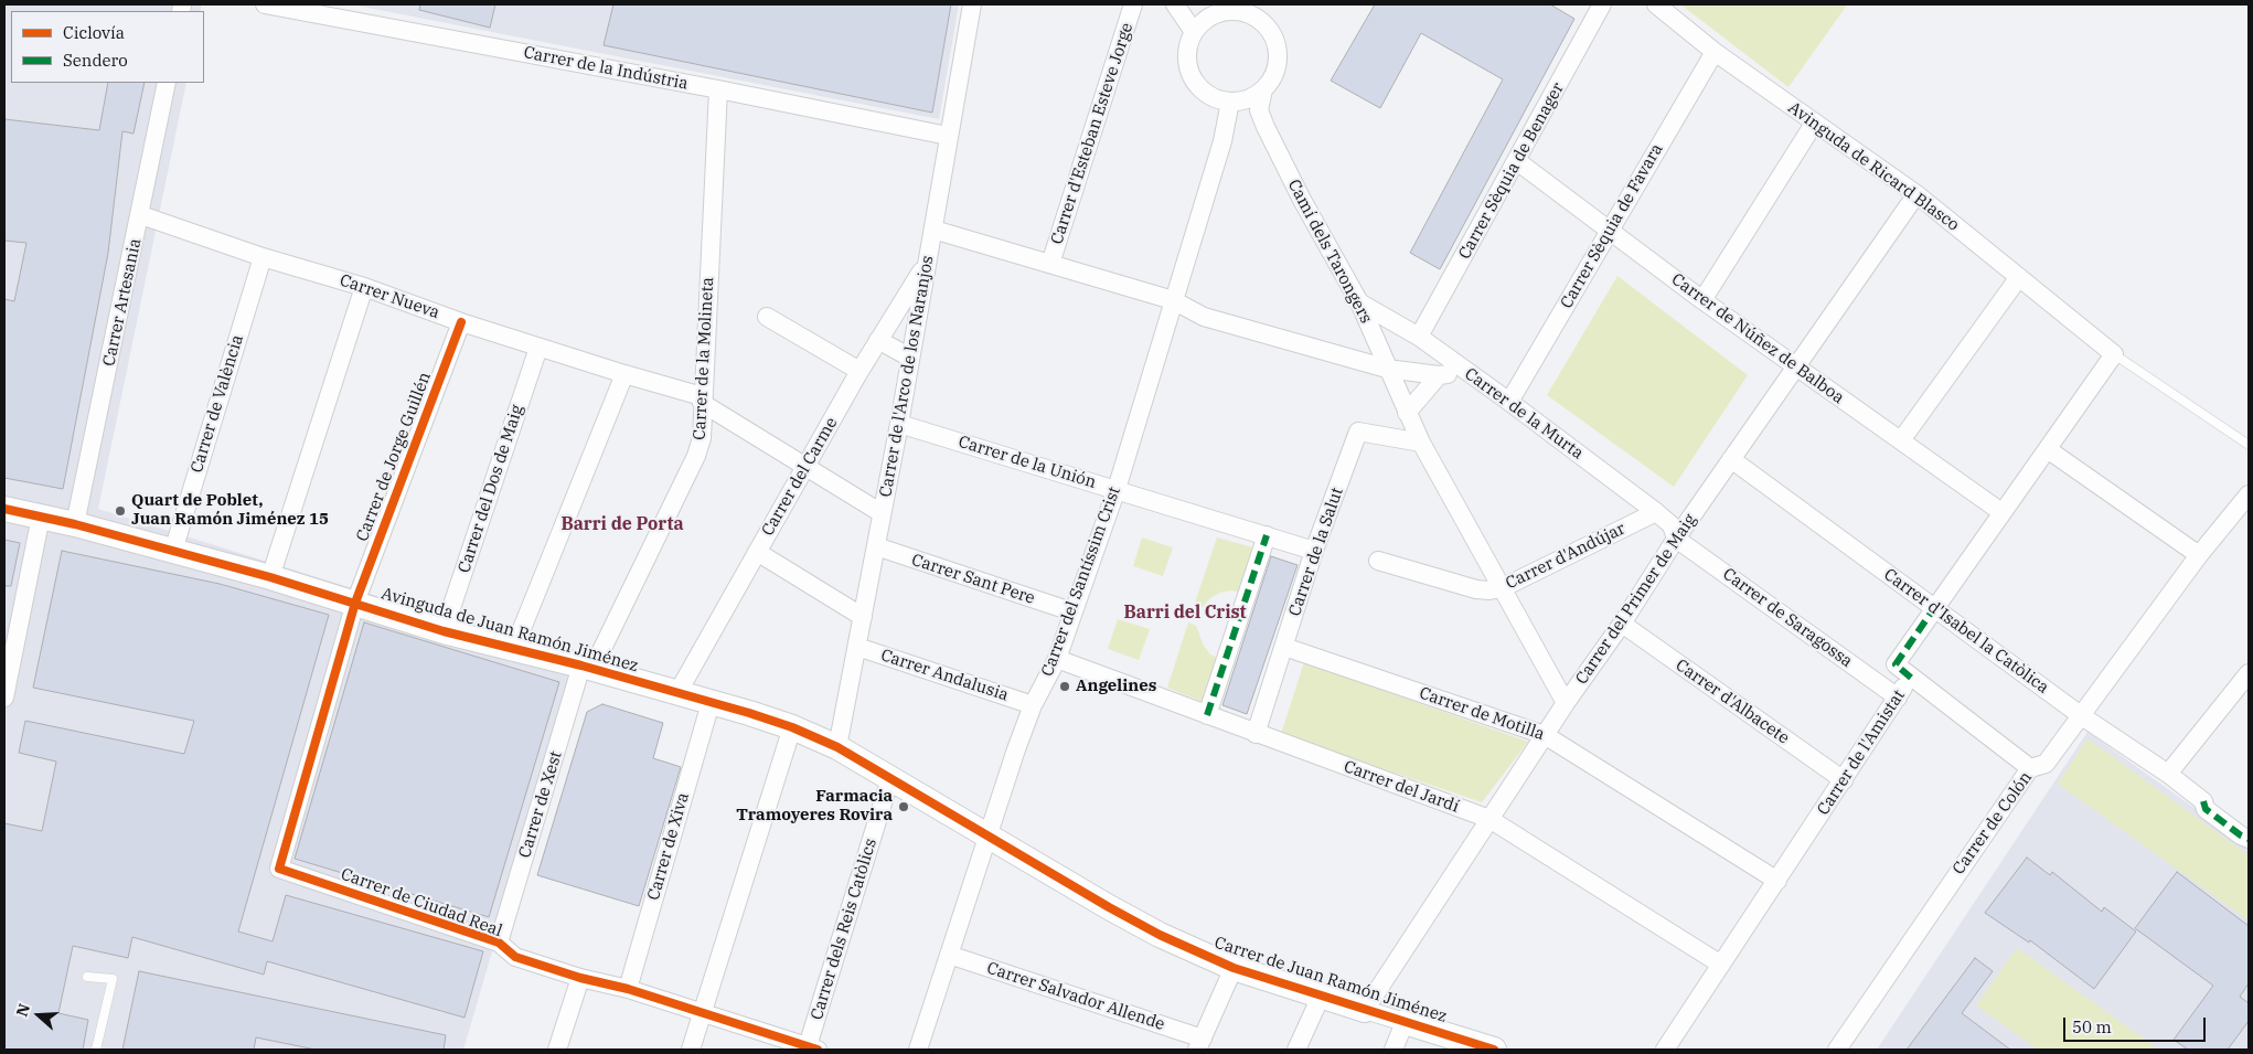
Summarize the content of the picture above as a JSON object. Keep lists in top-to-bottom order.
{
  "streets": {
    "street": [
      "Carrer de la Indústria",
      "Carrer d'Esteban Esteve Jorge",
      "Avinguda de Ricard Blasco",
      "Carrer Sèquia de Benager",
      "Carrer Sèquia de Favara",
      "Camí dels Tarongers",
      "Carrer Nueva",
      "Carrer Artesania",
      "Carrer de Núñez de Balboa",
      "Carrer de la Molineta",
      "Carrer de l'Arco de los Naranjos",
      "Carrer de València",
      "Carrer de la Murta",
      "Carrer de Jorge Guillén",
      "Carrer de la Unión",
      "Carrer del Carme",
      "Carrer del Dos de Maig",
      "Carrer de la Salut",
      "Carrer d'Andújar",
      "Carrer Sant Pere",
      "Carrer del Santíssim Crist",
      "Carrer del Primer de Maig",
      "Carrer de Saragossa",
      "Avinguda de Juan Ramón Jiménez",
      "Carrer d'Isabel la Catòlica",
      "Carrer Andalusia",
      "Carrer d'Albacete",
      "Carrer de Motilla",
      "Carrer de l'Amistat",
      "Carrer del Jardí",
      "Carrer de Xest",
      "Carrer de Colón",
      "Carrer de Xiva",
      "Carrer de Ciudad Real",
      "Carrer dels Reis Catòlics",
      "Carrer de Juan Ramón Jiménez",
      "Carrer Salvador Allende"
    ]
  },
  "crossings": [
    ["Carrer de la Indústria", "Carrer de la Molineta"],
    ["Carrer de la Indústria", "Carrer de l'Arco de los Naranjos"],
    ["Carrer d'Esteban Esteve Jorge", "Camí dels Tarongers"],
    ["Carrer d'Esteban Esteve Jorge", "Carrer de l'Arco de los Naranjos"],
    ["Carrer d'Esteban Esteve Jorge", "Carrer del Santíssim Crist"],
    ["Avinguda de Ricard Blasco", "Carrer Sèquia de Favara"],
    ["Avinguda de Ricard Blasco", "Carrer del Primer de Maig"],
    ["Avinguda de Ricard Blasco", "Carrer de l'Amistat"],
    ["Carrer Sèquia de Benager", "Carrer de Núñez de Balboa"],
    ["Carrer Sèquia de Benager", "Carrer de la Murta"],
    ["Carrer Sèquia de Favara", "Carrer de Núñez de Balboa"],
    ["Carrer Sèquia de Favara", "Carrer de la Murta"],
    ["Camí dels Tarongers", "Carrer de la Murta"],
    ["Camí dels Tarongers", "Carrer de la Salut"],
    ["Camí dels Tarongers", "Carrer d'Andújar"],
    ["Camí dels Tarongers", "Carrer del Santíssim Crist"],
    ["Camí dels Tarongers", "Carrer del Primer de Maig"],
    ["Carrer Nueva", "Carrer Artesania"],
    ["Carrer Nueva", "Carrer de la Molineta"],
    ["Carrer Nueva", "Carrer de l'Arco de los Naranjos"],
    ["Carrer Nueva", "Carrer de València"],
    ["Carrer Nueva", "Carrer de Jorge Guillén"],
    ["Carrer Nueva", "Carrer del Carme"],
    ["Carrer Nueva", "Carrer del Dos de Maig"],
    ["Carrer Artesania", "Avinguda de Juan Ramón Jiménez"],
    ["Carrer de Núñez de Balboa", "Carrer del Primer de Maig"],
    ["Carrer de Núñez de Balboa", "Carrer de l'Amistat"],
    ["Carrer de la Molineta", "Avinguda de Juan Ramón Jiménez"],
    ["Carrer de la Molineta", "Carrer de Xest"],
    ["Carrer de l'Arco de los Naranjos", "Carrer de la Unión"],
    ["Carrer de l'Arco de los Naranjos", "Carrer del Carme"],
    ["Carrer de l'Arco de los Naranjos", "Carrer Sant Pere"],
    ["Carrer de l'Arco de los Naranjos", "Avinguda de Juan Ramón Jiménez"],
    ["Carrer de l'Arco de los Naranjos", "Carrer Andalusia"],
    ["Carrer de València", "Avinguda de Juan Ramón Jiménez"],
    ["Carrer de la Murta", "Carrer d'Andújar"],
    ["Carrer de la Murta", "Carrer del Primer de Maig"],
    ["Carrer de la Murta", "Carrer de Saragossa"],
    ["Carrer de Jorge Guillén", "Avinguda de Juan Ramón Jiménez"],
    ["Carrer de Jorge Guillén", "Carrer de Ciudad Real"],
    ["Carrer de la Unión", "Carrer de la Salut"],
    ["Carrer de la Unión", "Carrer del Santíssim Crist"],
    ["Carrer del Carme", "Avinguda de Juan Ramón Jiménez"],
    ["Carrer del Dos de Maig", "Avinguda de Juan Ramón Jiménez"],
    ["Carrer de la Salut", "Carrer de Motilla"],
    ["Carrer de la Salut", "Carrer del Jardí"],
    ["Carrer Sant Pere", "Carrer del Santíssim Crist"],
    ["Carrer del Santíssim Crist", "Avinguda de Juan Ramón Jiménez"],
    ["Carrer del Santíssim Crist", "Carrer Andalusia"],
    ["Carrer del Santíssim Crist", "Carrer del Jardí"],
    ["Carrer del Santíssim Crist", "Carrer de Juan Ramón Jiménez"],
    ["Carrer del Santíssim Crist", "Carrer Salvador Allende"],
    ["Carrer del Primer de Maig", "Carrer de Saragossa"],
    ["Carrer del Primer de Maig", "Carrer d'Isabel la Catòlica"],
    ["Carrer del Primer de Maig", "Carrer d'Albacete"],
    ["Carrer del Primer de Maig", "Carrer de Motilla"],
    ["Carrer del Primer de Maig", "Carrer del Jardí"],
    ["Carrer del Primer de Maig", "Carrer de Juan Ramón Jiménez"],
    ["Carrer de Saragossa", "Carrer de l'Amistat"],
    ["Avinguda de Juan Ramón Jiménez", "Carrer de Xest"],
    ["Avinguda de Juan Ramón Jiménez", "Carrer de Xiva"],
    ["Avinguda de Juan Ramón Jiménez", "Carrer de Ciudad Real"],
    ["Avinguda de Juan Ramón Jiménez", "Carrer dels Reis Catòlics"],
    ["Avinguda de Juan Ramón Jiménez", "Carrer de Juan Ramón Jiménez"],
    ["Carrer d'Isabel la Catòlica", "Carrer de l'Amistat"],
    ["Carrer d'Isabel la Catòlica", "Carrer de Colón"],
    ["Carrer d'Albacete", "Carrer de l'Amistat"],
    ["Carrer de Motilla", "Carrer de l'Amistat"],
    ["Carrer de l'Amistat", "Carrer del Jardí"],
    ["Carrer de Xest", "Carrer de Ciudad Real"],
    ["Carrer de Xiva", "Carrer de Ciudad Real"],
    ["Carrer de Ciudad Real", "Carrer dels Reis Catòlics"]
  ],
  "districts": ["Barri de Porta", "Barri del Crist"],
  "places": ["Quart de Poblet, Juan Ramón Jiménez 15", "Angelines", "Farmacia Tramoyeres Rovira"],
  "legend": ["Ciclovía", "Sendero"],
  "scale_bar": "50 m",
  "north": "left"
}
